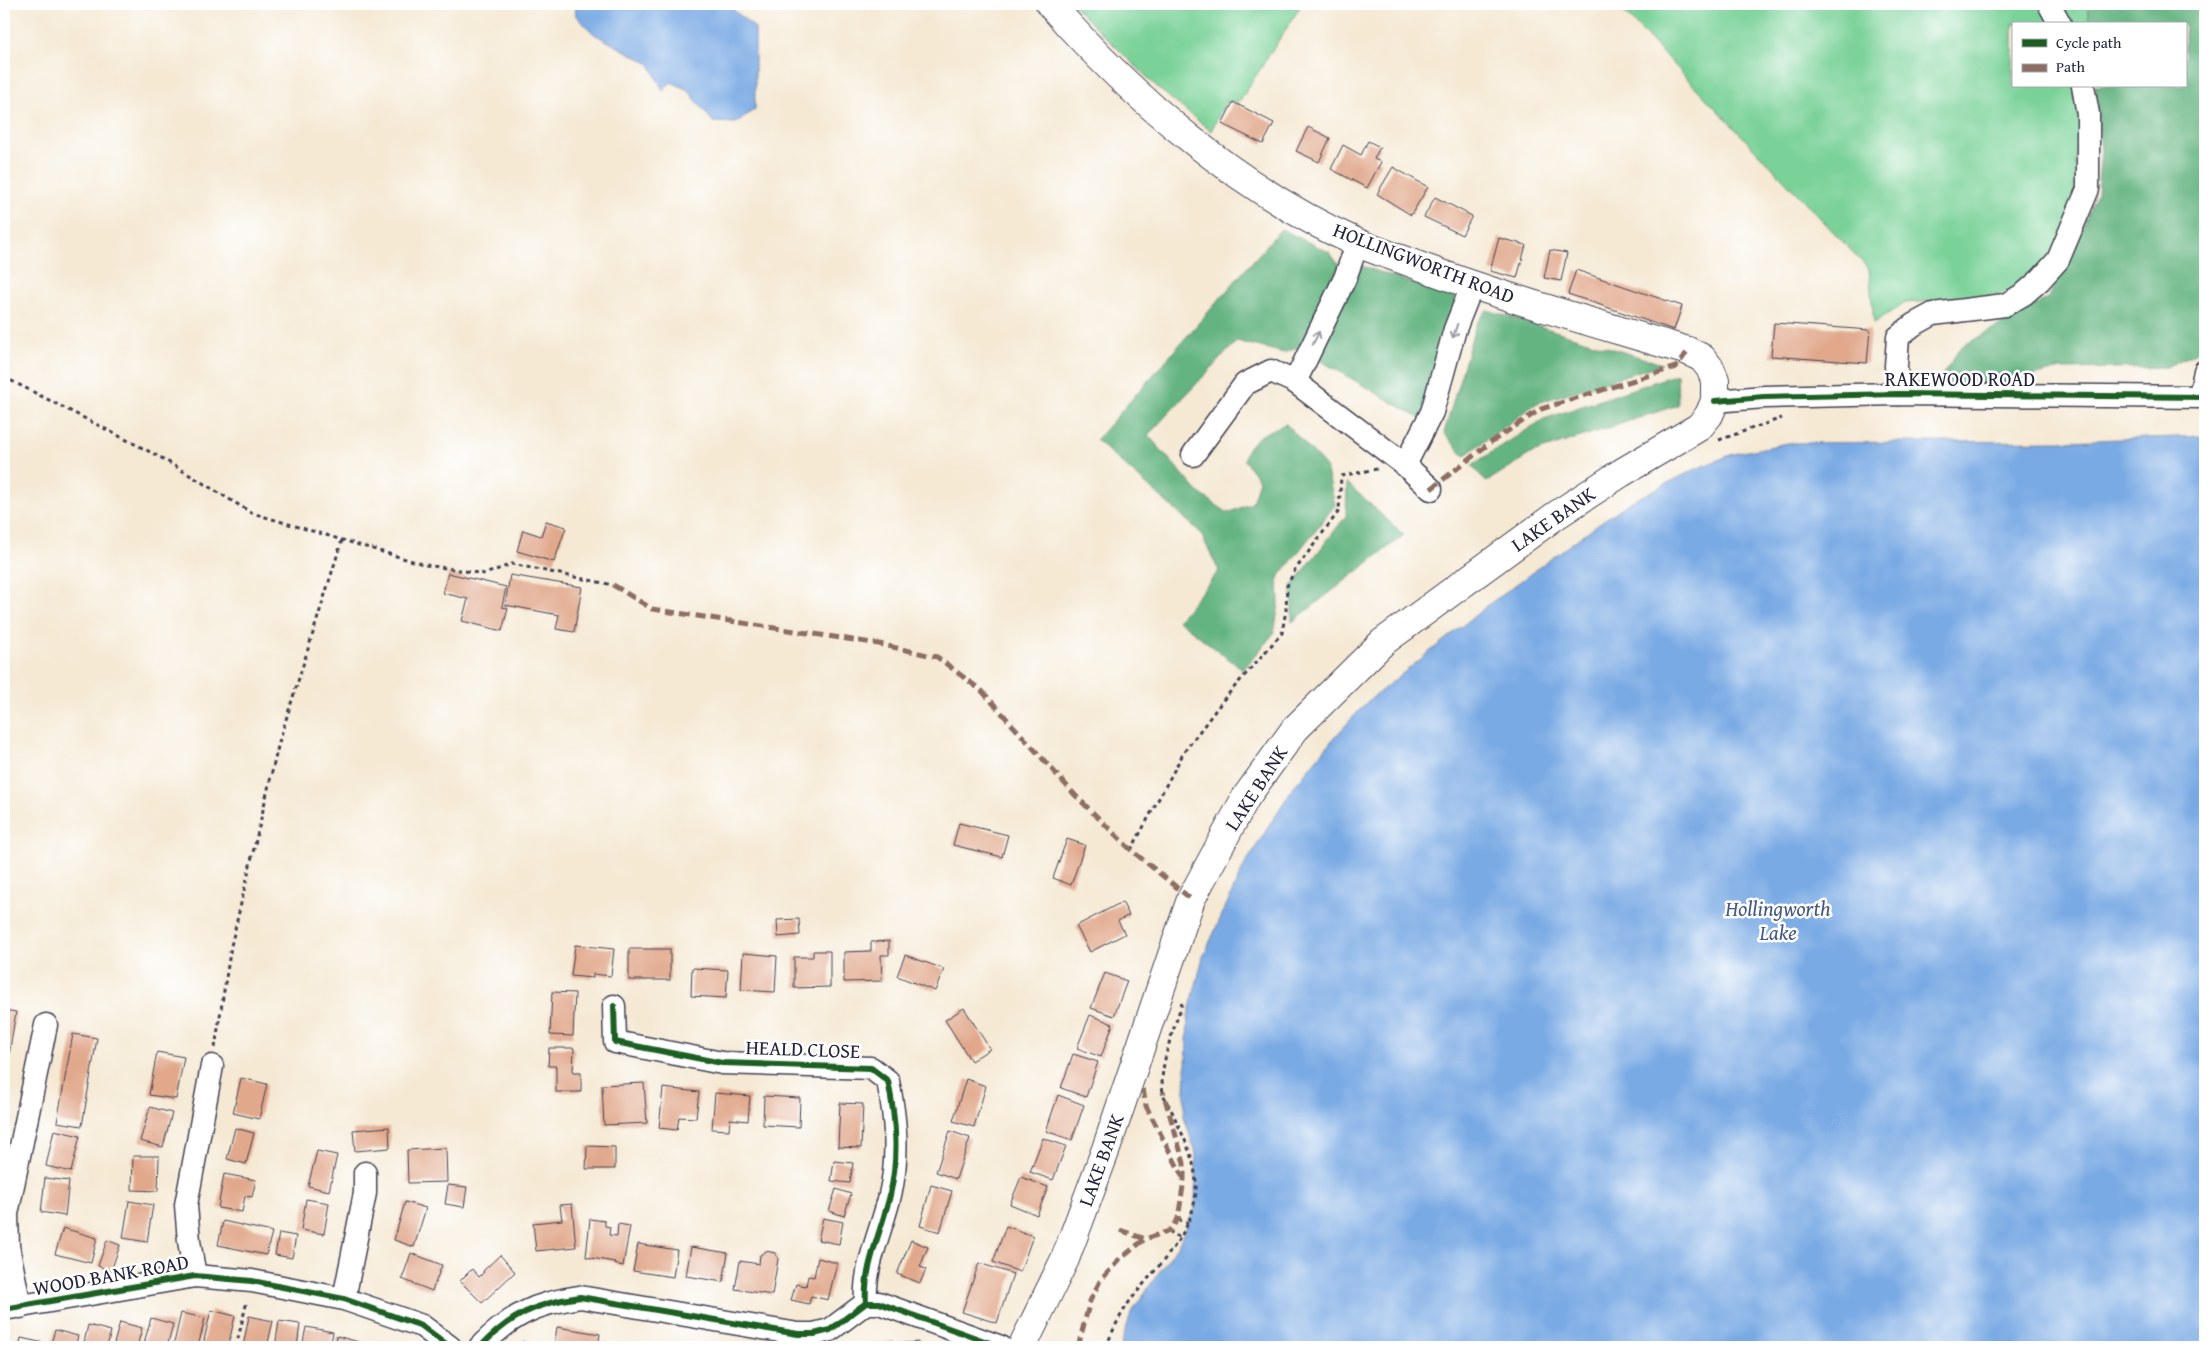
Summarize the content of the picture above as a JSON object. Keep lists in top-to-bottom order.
{
  "streets": {
    "main road": ["HOLLINGWORTH ROAD", "LAKE BANK"],
    "street": ["RAKEWOOD ROAD", "HEALD CLOSE", "WOOD BANK ROAD"]
  },
  "crossings": [
    ["HOLLINGWORTH ROAD", "RAKEWOOD ROAD"],
    ["HOLLINGWORTH ROAD", "LAKE BANK"],
    ["RAKEWOOD ROAD", "LAKE BANK"]
  ],
  "water": ["Hollingworth Lake"],
  "legend": ["Cycle path", "Path"]
}
